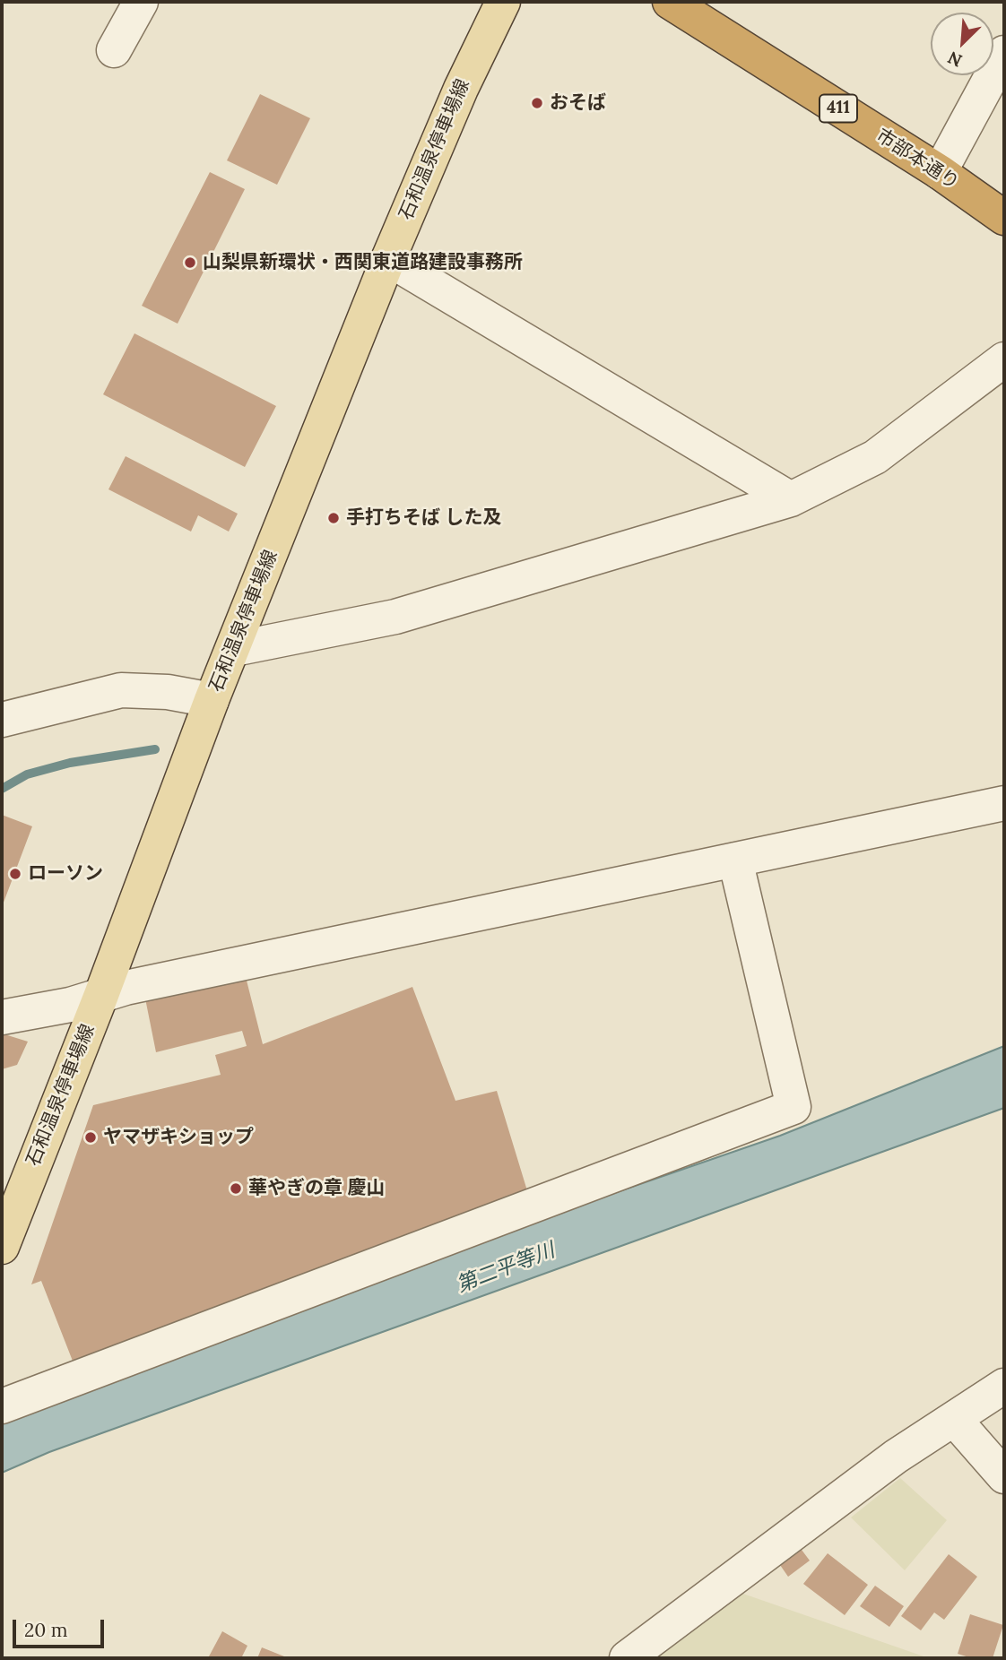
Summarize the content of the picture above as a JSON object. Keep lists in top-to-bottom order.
{
  "streets": {
    "highway": ["411", "市部本通り"],
    "main road": ["石和温泉停車場線"]
  },
  "water": ["第二平等川"],
  "places": [
    "おそば",
    "山梨県新環状・西関東道路建設事務所",
    "手打ちそば した及",
    "ローソン",
    "ヤマザキショップ",
    "華やぎの章 慶山"
  ],
  "scale_bar": "20 m",
  "north": "bottom left"
}
